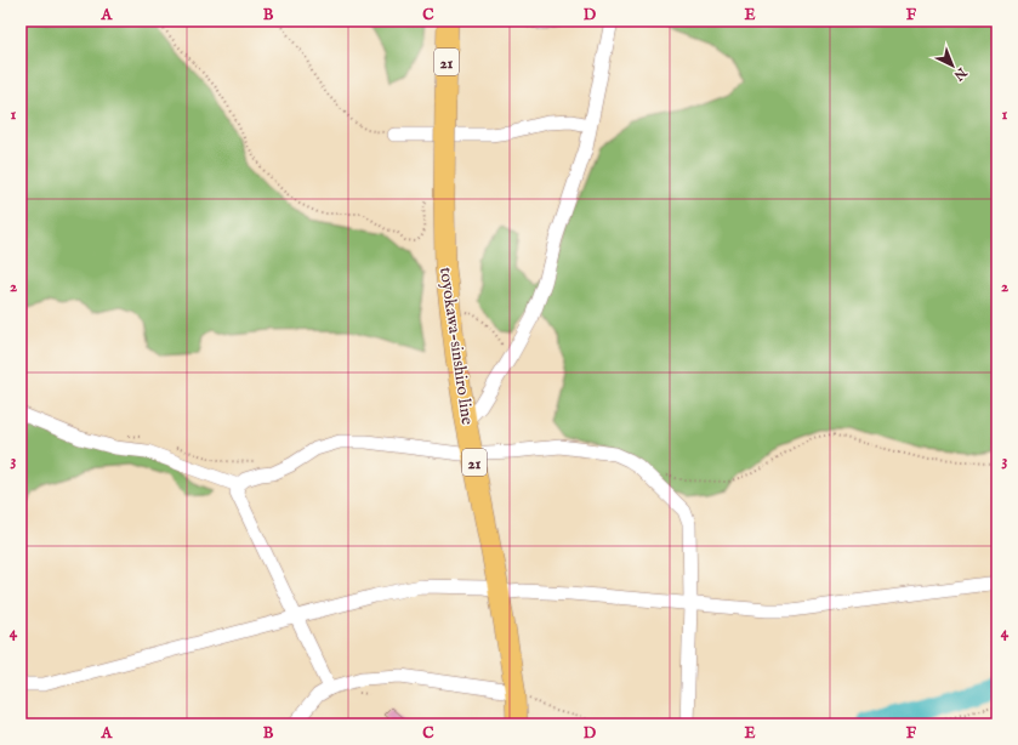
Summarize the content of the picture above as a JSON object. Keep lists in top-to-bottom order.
{
  "streets": {
    "main road": ["21", "toyokawa-sinshiro line"]
  },
  "north": "bottom right",
  "grid": {
    "columns": [
      "A",
      "B",
      "C",
      "D",
      "E",
      "F"
    ],
    "rows": [
      "1",
      "2",
      "3",
      "4"
    ]
  }
}
